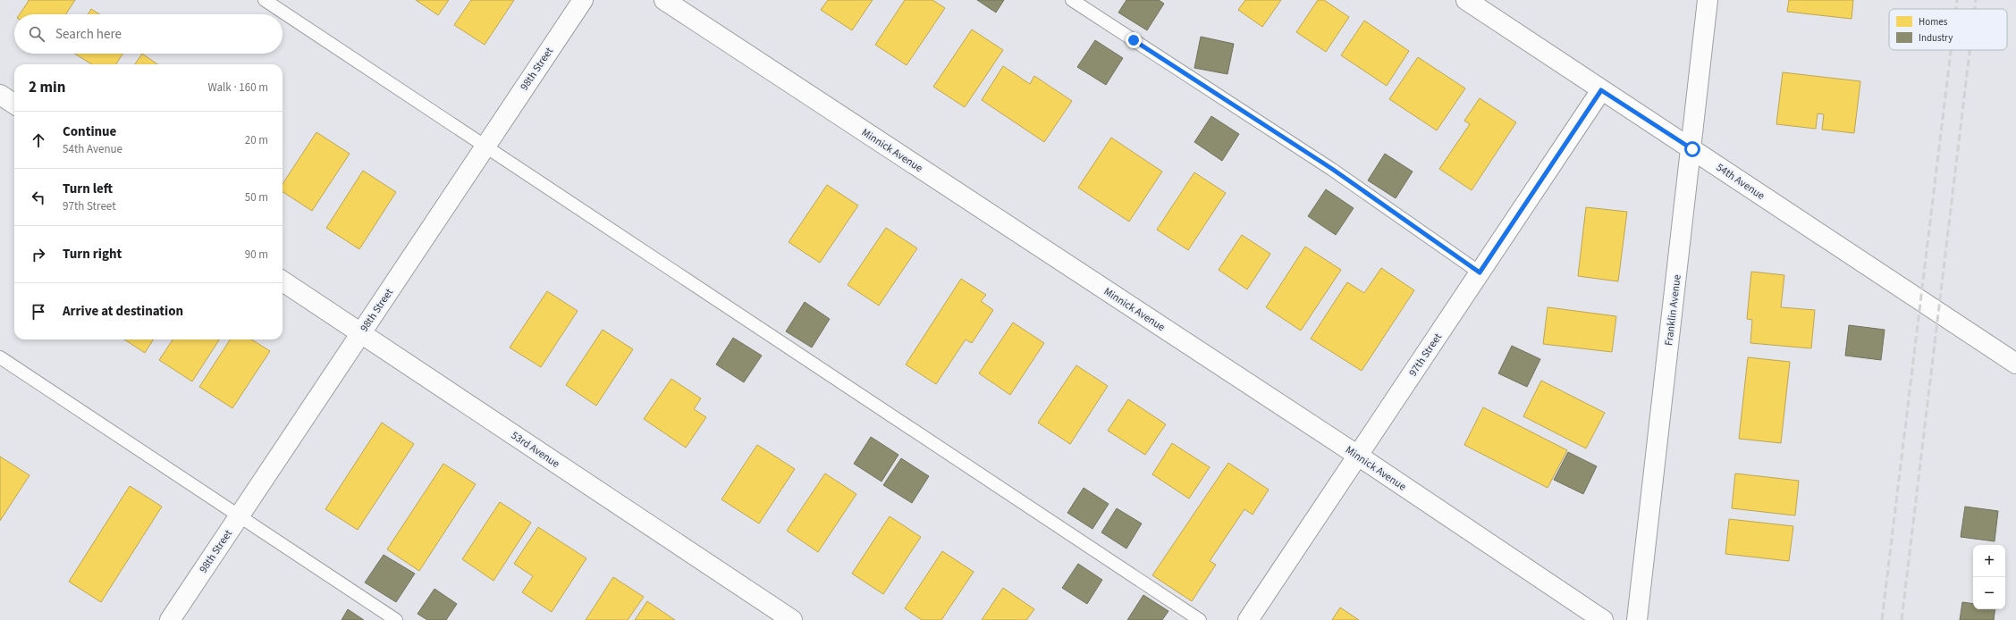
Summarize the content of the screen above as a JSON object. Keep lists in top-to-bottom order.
{
  "streets": {
    "street": [
      "98th Street",
      "Minnick Avenue",
      "54th Avenue",
      "Franklin Avenue",
      "97th Street",
      "53rd Avenue"
    ]
  },
  "crossings": [
    ["98th Street", "53rd Avenue"],
    ["Minnick Avenue", "97th Street"],
    ["54th Avenue", "Franklin Avenue"],
    ["54th Avenue", "97th Street"]
  ],
  "legend": ["Homes", "Industry"],
  "page": {
    "search": "Search here",
    "heading": ["2 min", "Walk · 160 m"],
    "list": [
      ["Continue", "54th Avenue", "20 m"],
      ["Turn left", "97th Street", "50 m"],
      ["Turn right", "90 m"],
      "Arrive at destination"
    ],
    "map_buttons": ["+", "−"]
  }
}
